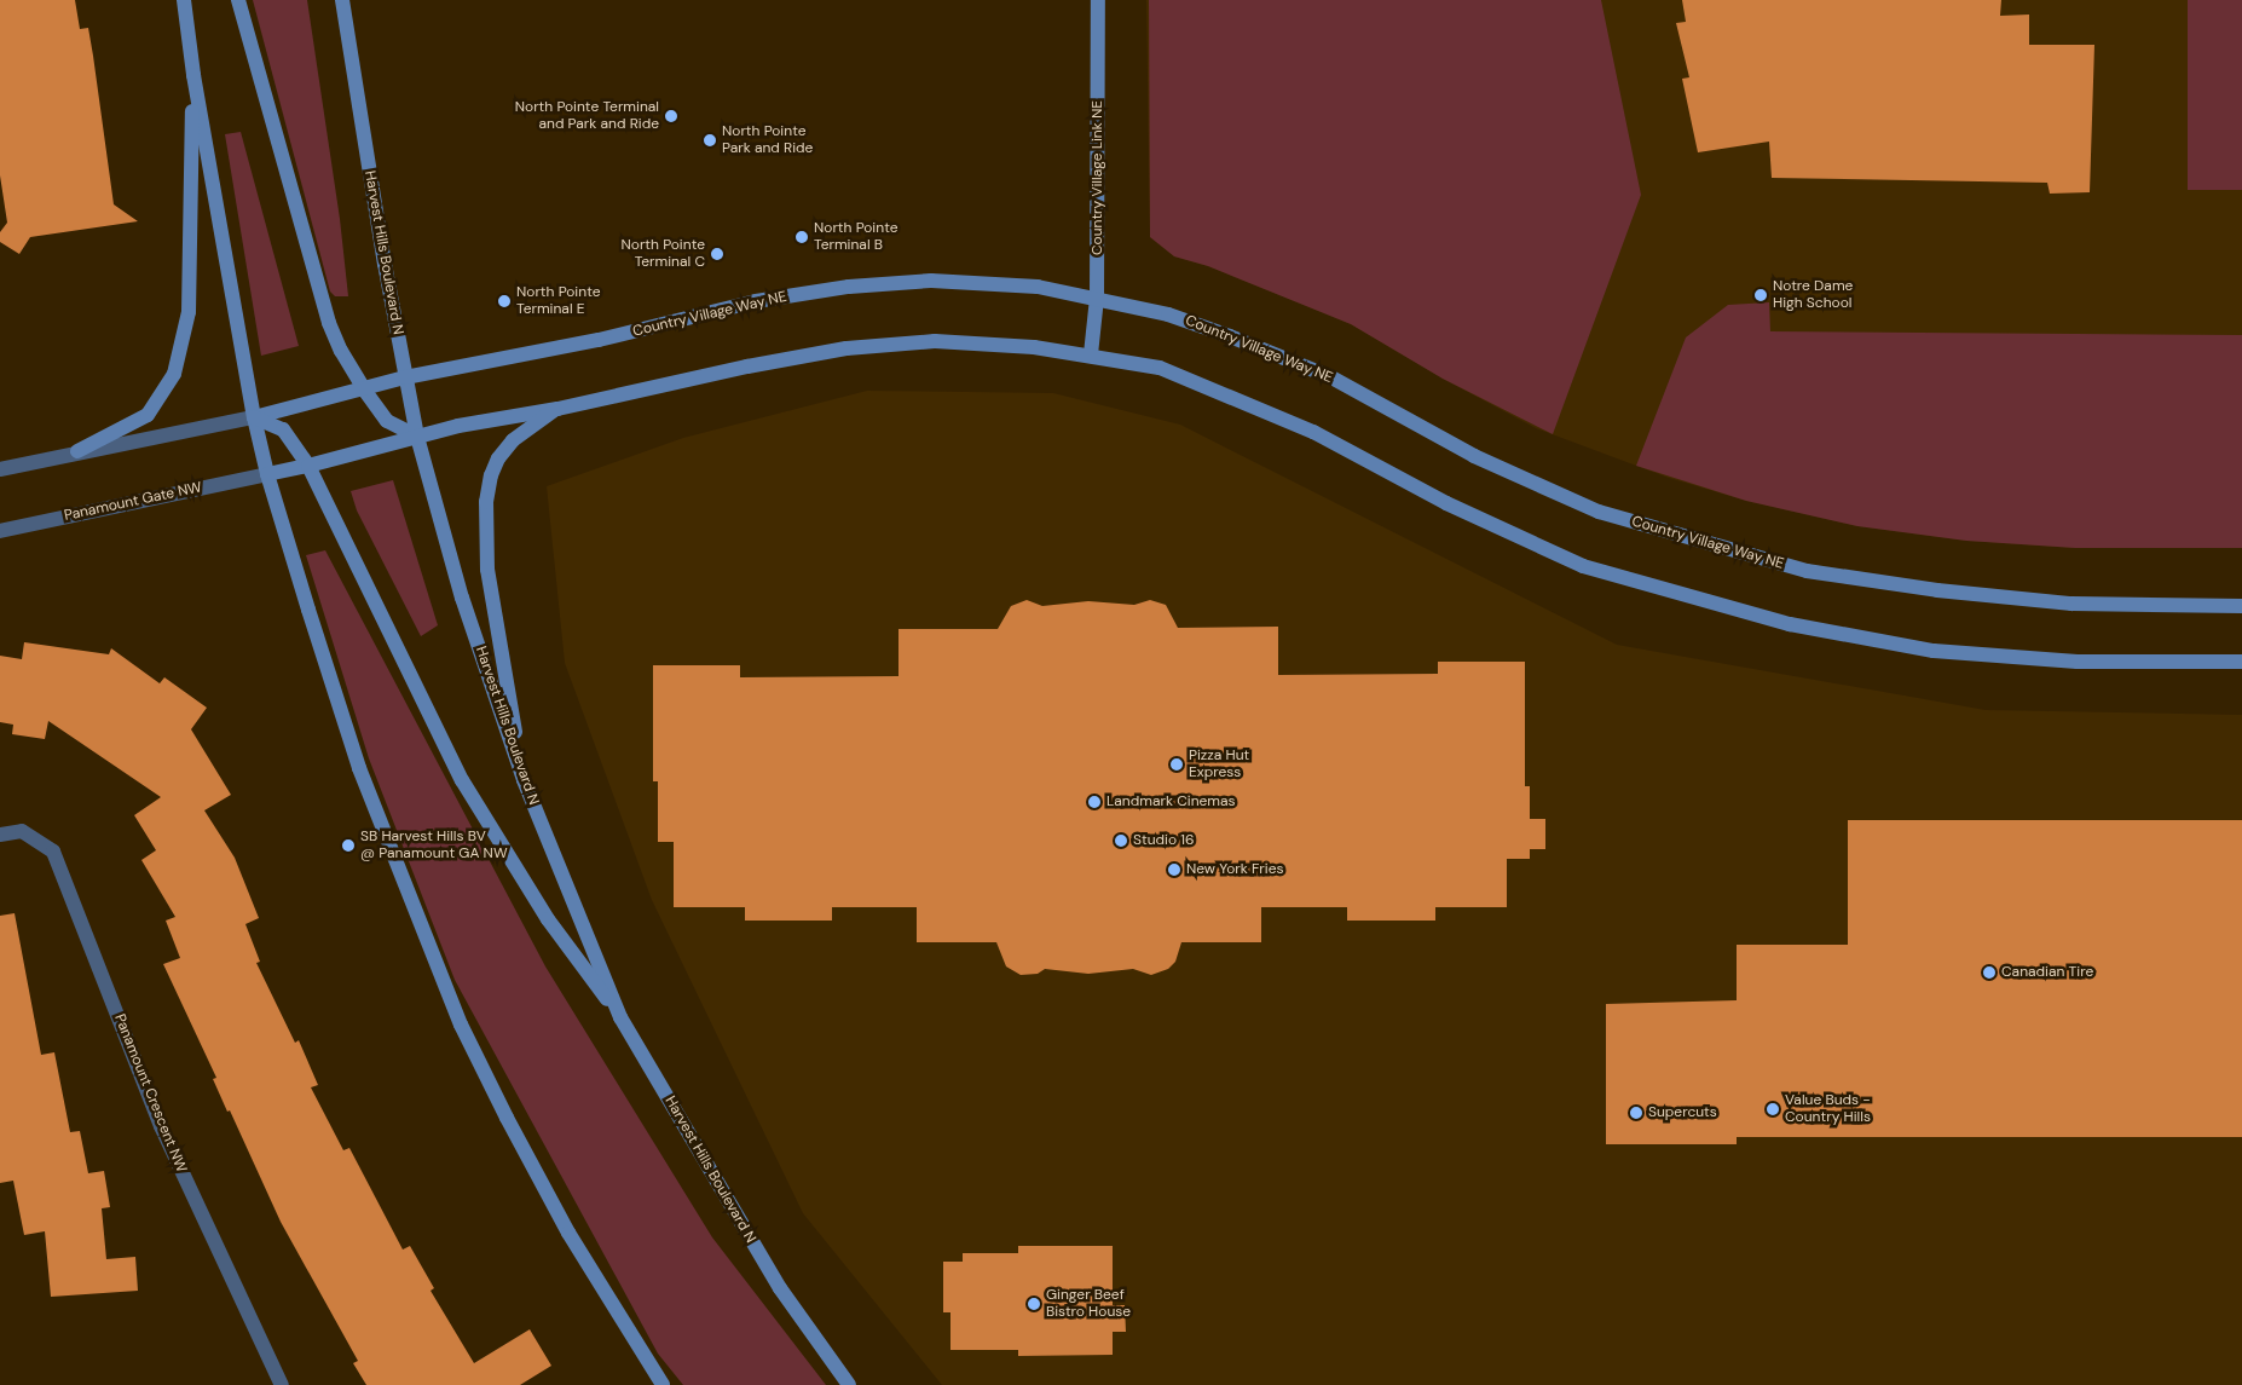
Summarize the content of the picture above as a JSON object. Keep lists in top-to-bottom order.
{
  "streets": {
    "main road": ["Country Village Link NE", "Harvest Hills Boulevard N", "Country Village Way NE"],
    "street": ["Panamount Gate NW", "Panamount Crescent NW"]
  },
  "crossings": [
    ["Country Village Link NE", "Country Village Way NE"],
    ["Harvest Hills Boulevard N", "Country Village Way NE"]
  ],
  "places": [
    "North Pointe Terminal and Park and Ride",
    "North Pointe Park and Ride",
    "North Pointe Terminal B",
    "North Pointe Terminal C",
    "Notre Dame High School",
    "North Pointe Terminal E",
    "Pizza Hut Express",
    "Landmark Cinemas",
    "Studio 16",
    "SB Harvest Hills BV @ Panamount GA NW",
    "New York Fries",
    "Canadian Tire",
    "Value Buds - Country Hills",
    "Supercuts",
    "Ginger Beef Bistro House"
  ]
}
